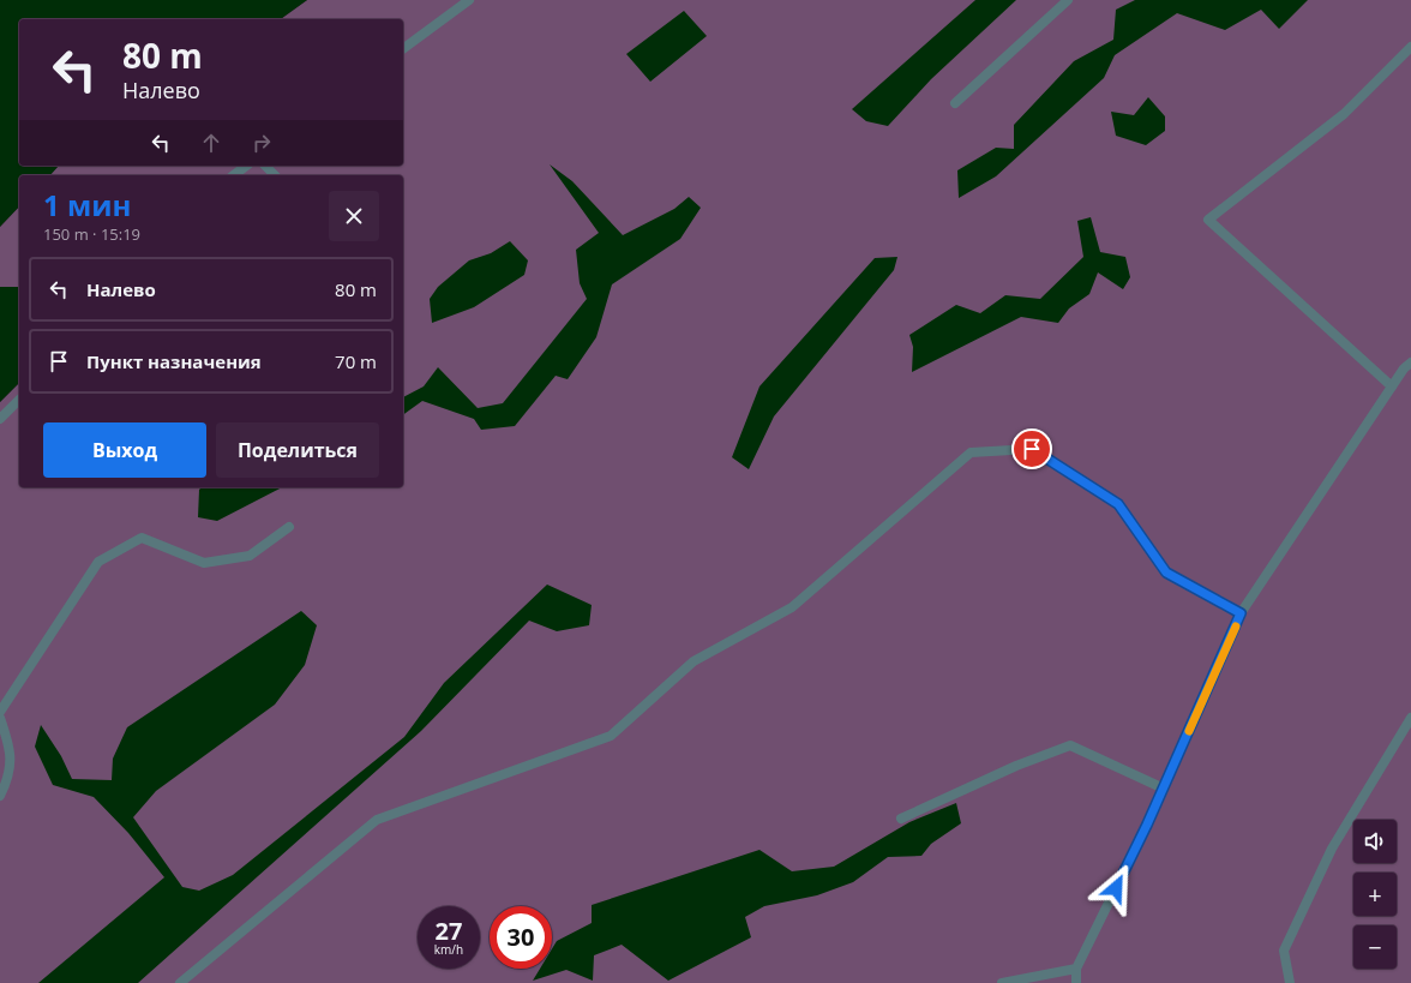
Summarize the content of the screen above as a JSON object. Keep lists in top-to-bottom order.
{
  "page": {
    "turn": ["80 m", "Налево"],
    "heading": ["1 мин", "150 m · 15:19"],
    "list": [
      {
        "name": "Налево",
        "value": "80 m"
      },
      {
        "name": "Пункт назначения",
        "value": "70 m"
      }
    ],
    "buttons": ["Выход", "Поделиться"],
    "map_buttons": ["+", "−"],
    "speed": "27 km/h",
    "limit": "30"
  }
}
